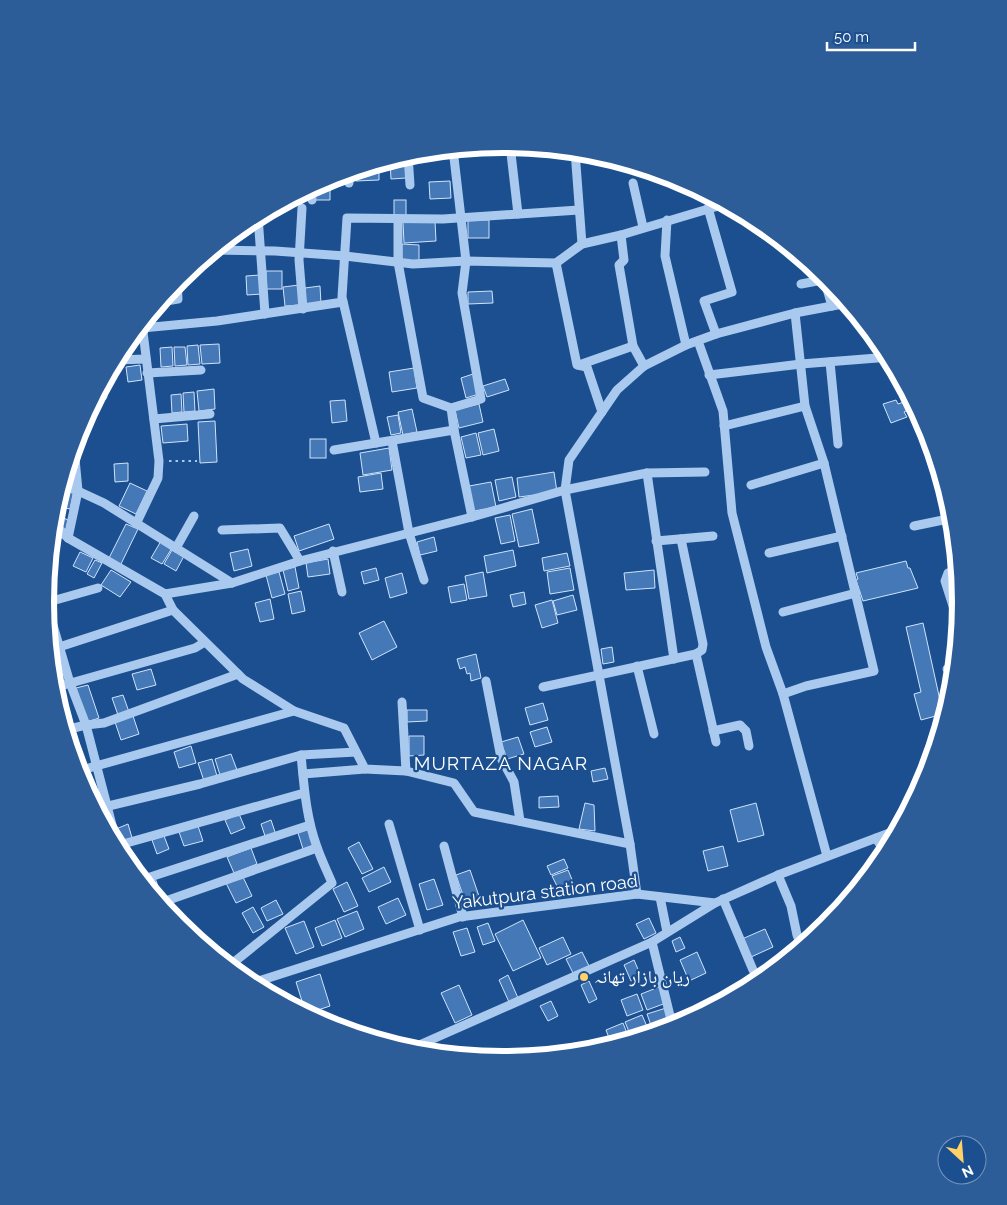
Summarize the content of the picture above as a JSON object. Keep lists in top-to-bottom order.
{
  "streets": {
    "street": ["Yakutpura station road"]
  },
  "districts": ["MURTAZA NAGAR"],
  "places": ["ریان بازار تھانہ"],
  "scale_bar": "50 m",
  "north": "bottom right"
}
